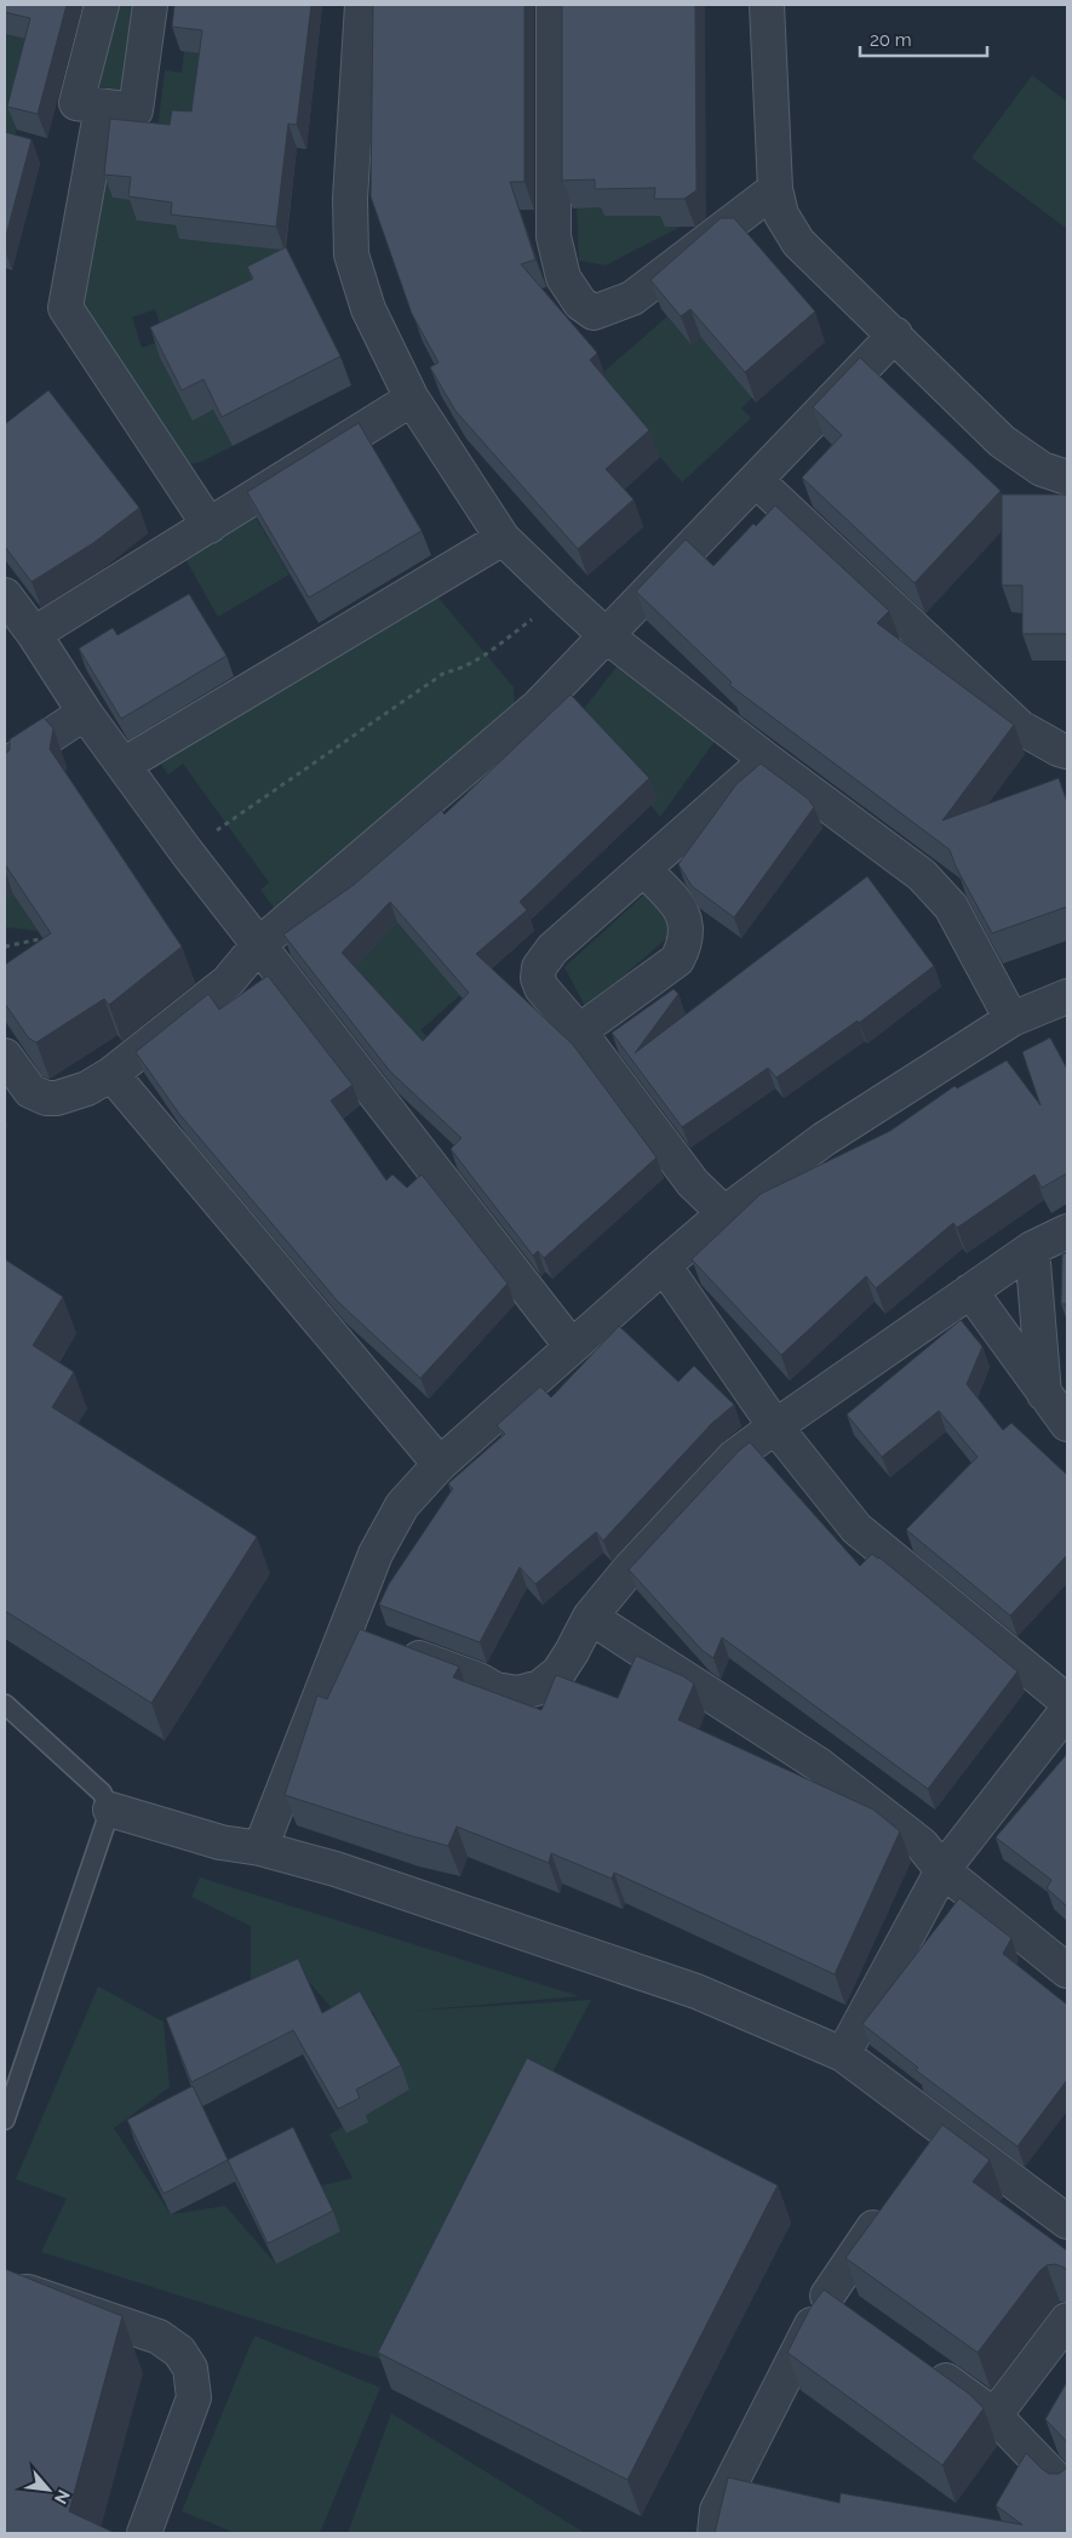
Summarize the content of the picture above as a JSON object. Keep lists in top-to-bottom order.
{
  "scale_bar": "20 m",
  "north": "bottom right"
}
